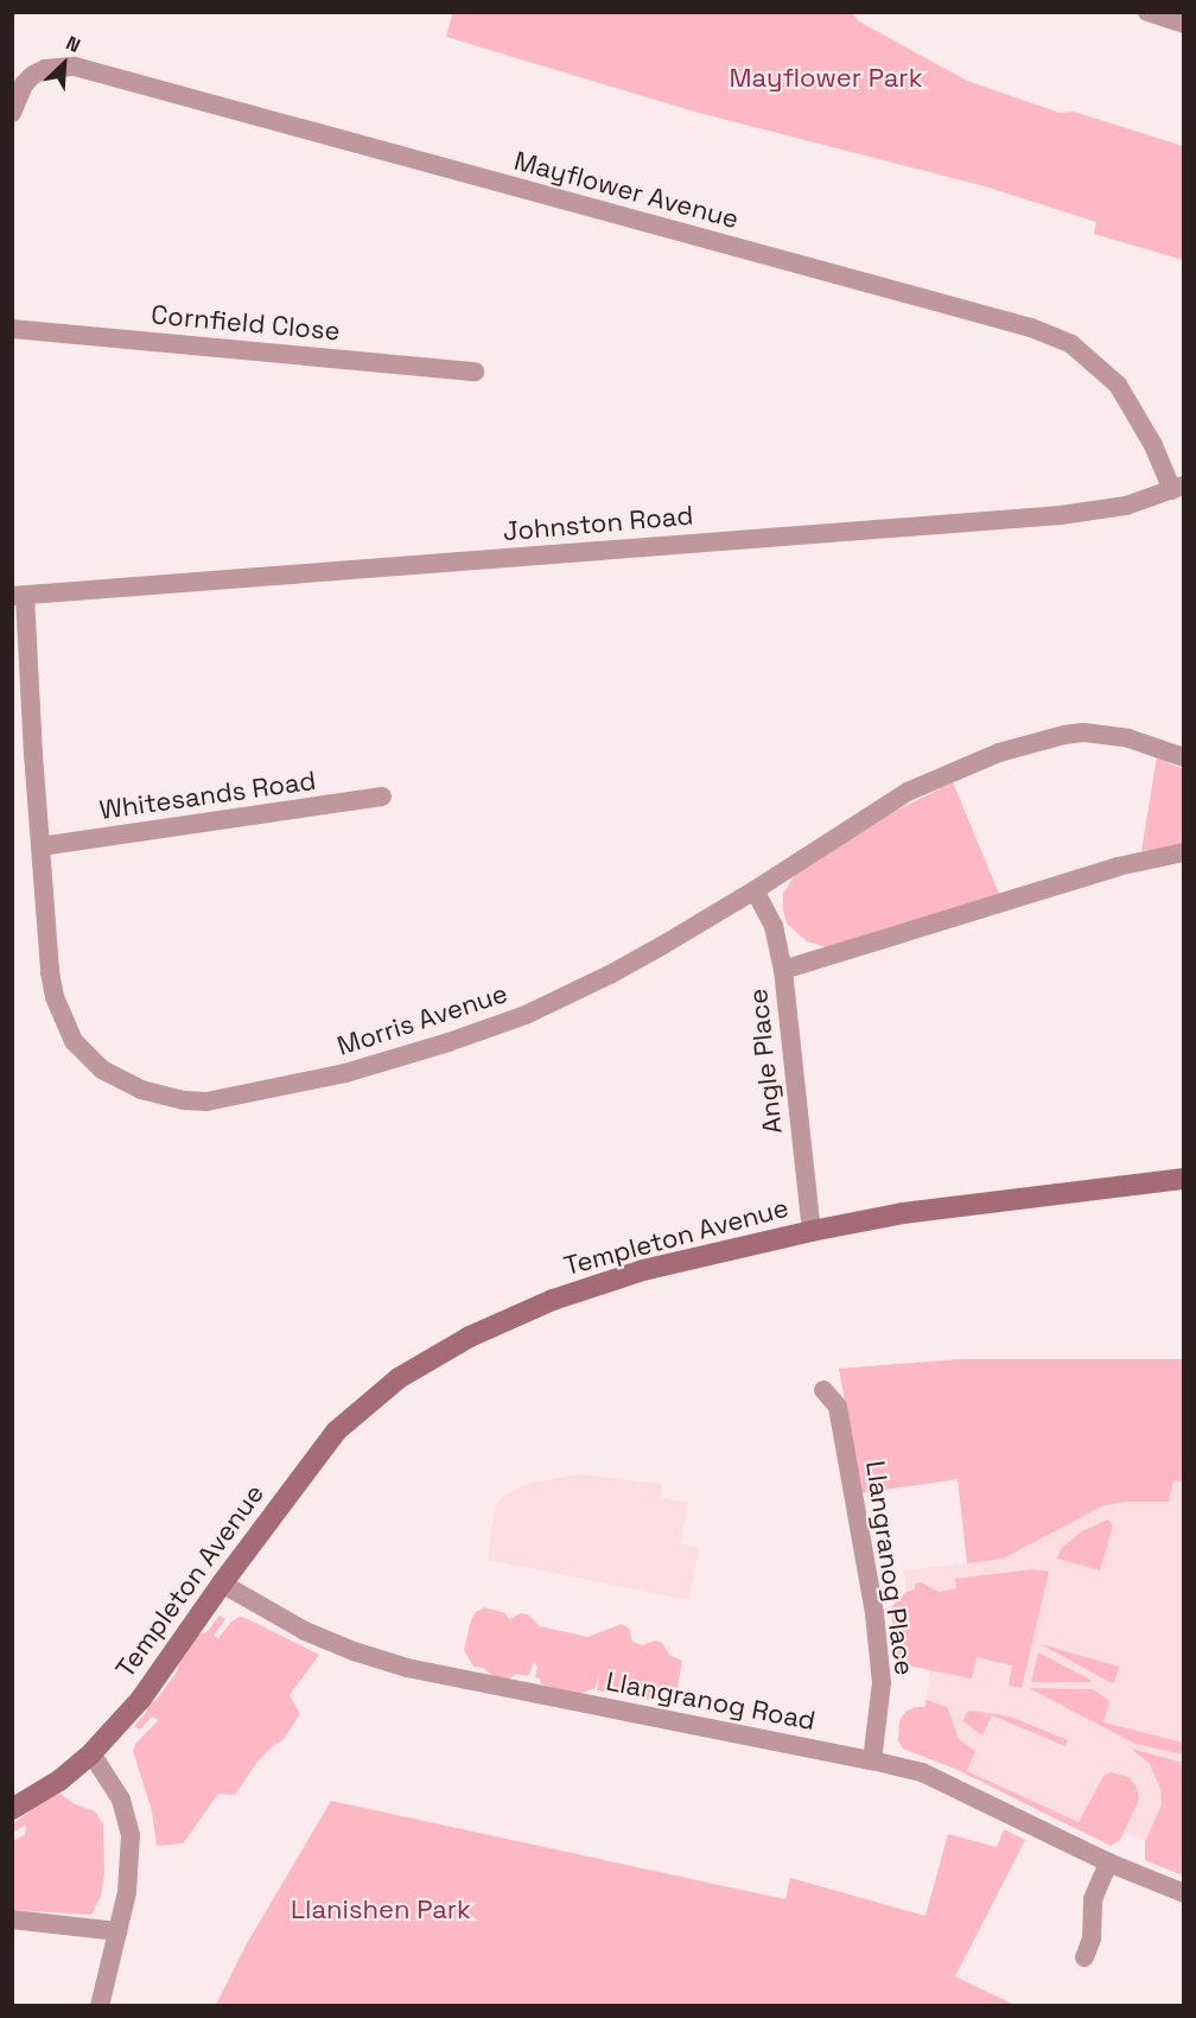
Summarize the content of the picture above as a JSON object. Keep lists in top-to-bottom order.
{
  "streets": {
    "street": [
      "Mayflower Avenue",
      "Cornfield Close",
      "Johnston Road",
      "Whitesands Road",
      "Morris Avenue",
      "Angle Place",
      "Templeton Avenue",
      "Llangranog Place",
      "Llangranog Road"
    ]
  },
  "crossings": [
    ["Mayflower Avenue", "Johnston Road"],
    ["Johnston Road", "Morris Avenue"],
    ["Whitesands Road", "Morris Avenue"],
    ["Morris Avenue", "Angle Place"],
    ["Angle Place", "Templeton Avenue"],
    ["Templeton Avenue", "Llangranog Road"],
    ["Llangranog Place", "Llangranog Road"]
  ],
  "parks": ["Mayflower Park", "Llanishen Park"],
  "north": "top right"
}
